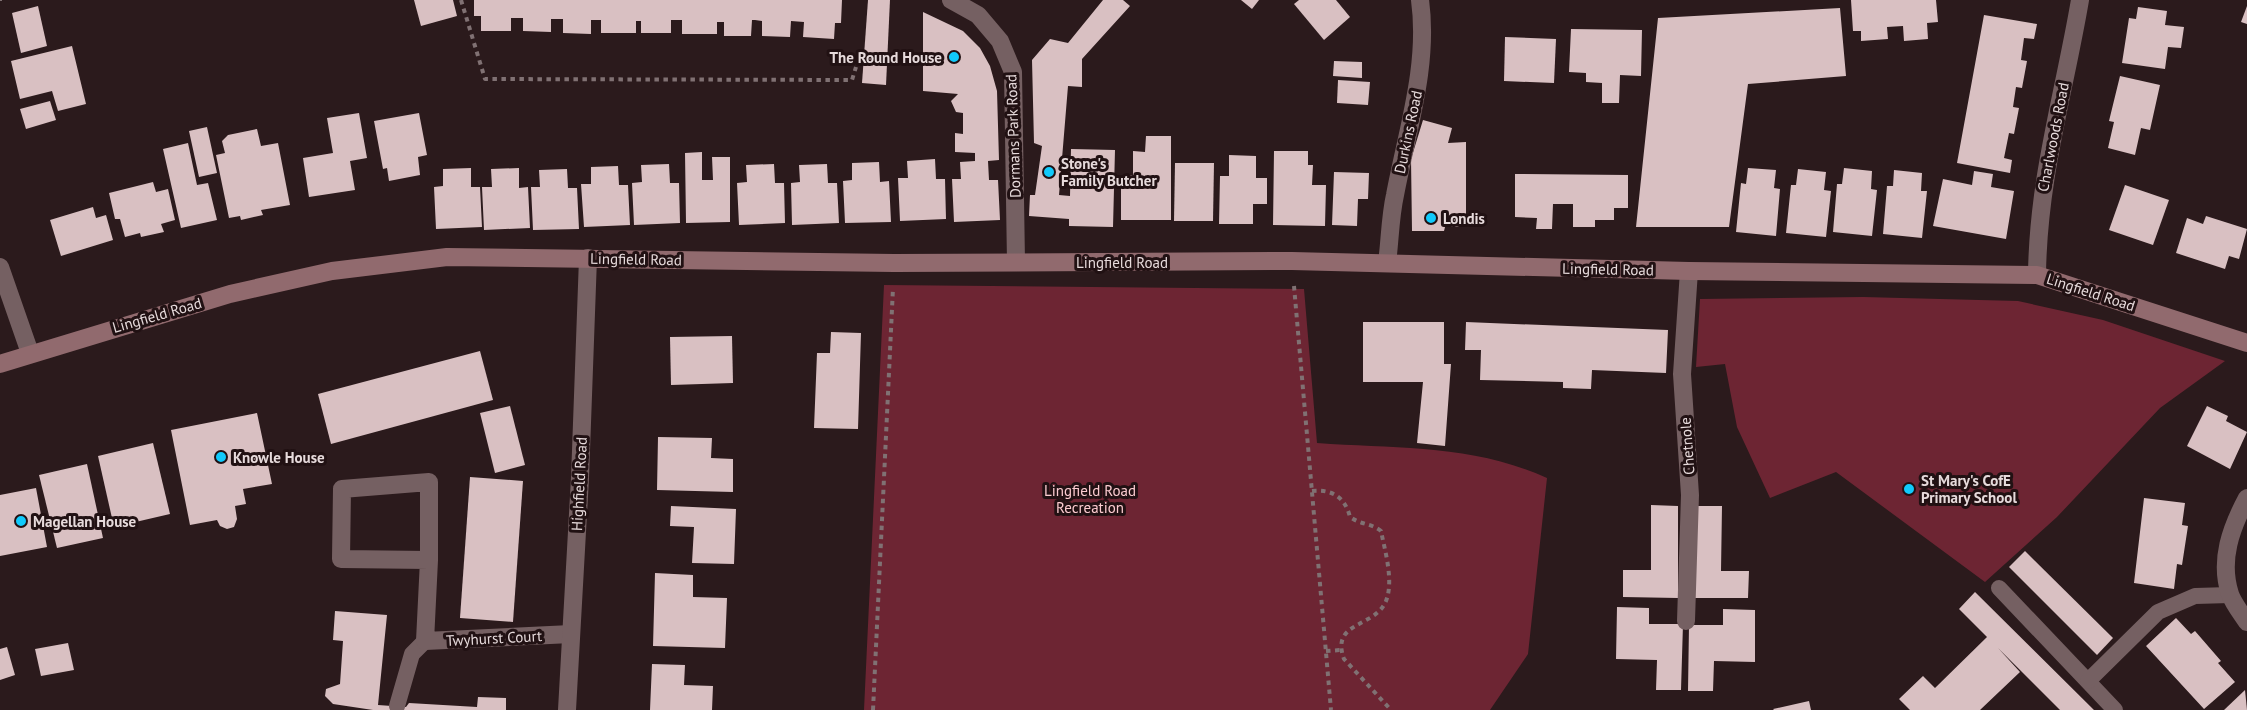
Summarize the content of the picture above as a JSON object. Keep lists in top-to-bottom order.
{
  "streets": {
    "street": [
      "Durkins Road",
      "Dormans Park Road",
      "Charlwoods Road",
      "Lingfield Road",
      "Chetnole",
      "Highfield Road",
      "Twyhurst Court"
    ]
  },
  "crossings": [
    ["Durkins Road", "Lingfield Road"],
    ["Dormans Park Road", "Lingfield Road"],
    ["Charlwoods Road", "Lingfield Road"],
    ["Lingfield Road", "Chetnole"],
    ["Lingfield Road", "Highfield Road"],
    ["Highfield Road", "Twyhurst Court"]
  ],
  "parks": ["Lingfield Road Recreation"],
  "places": [
    "The Round House",
    "Stone's Family Butcher",
    "Londis",
    "Knowle House",
    "St Mary's CofE Primary School",
    "Magellan House"
  ]
}
